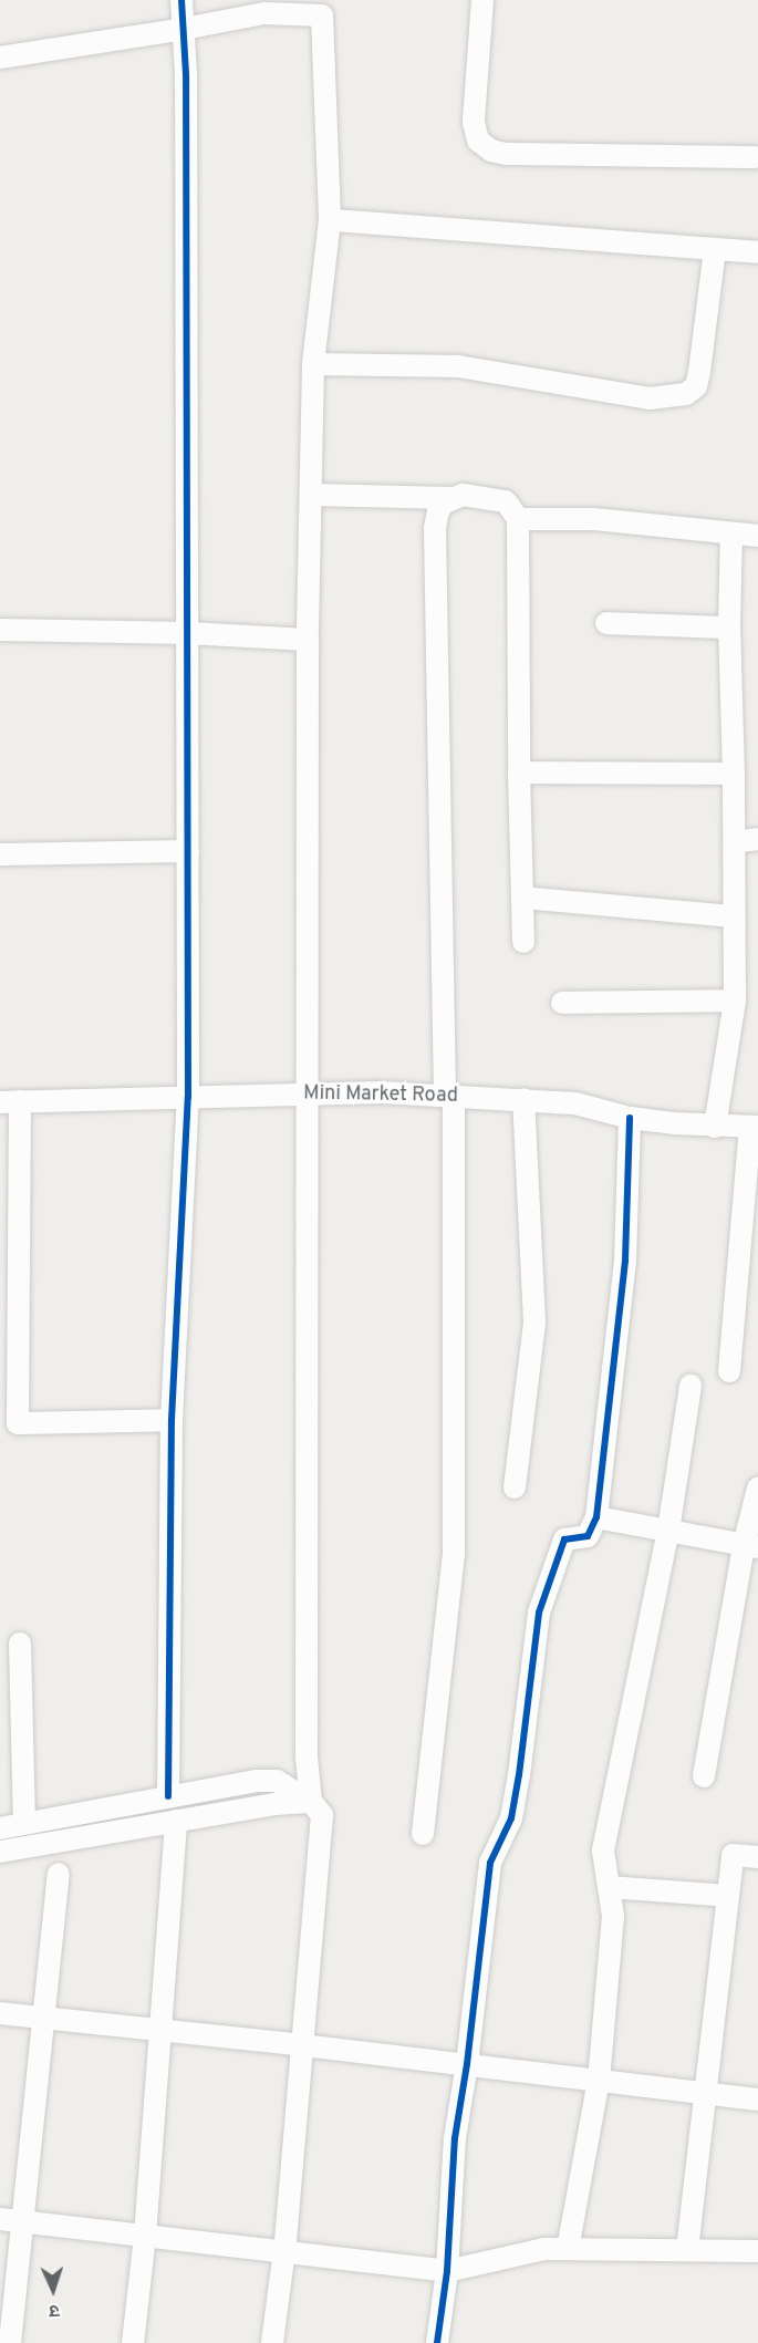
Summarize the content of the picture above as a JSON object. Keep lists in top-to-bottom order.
{
  "streets": {
    "street": ["Mini Market Road"]
  },
  "north": "bottom"
}
